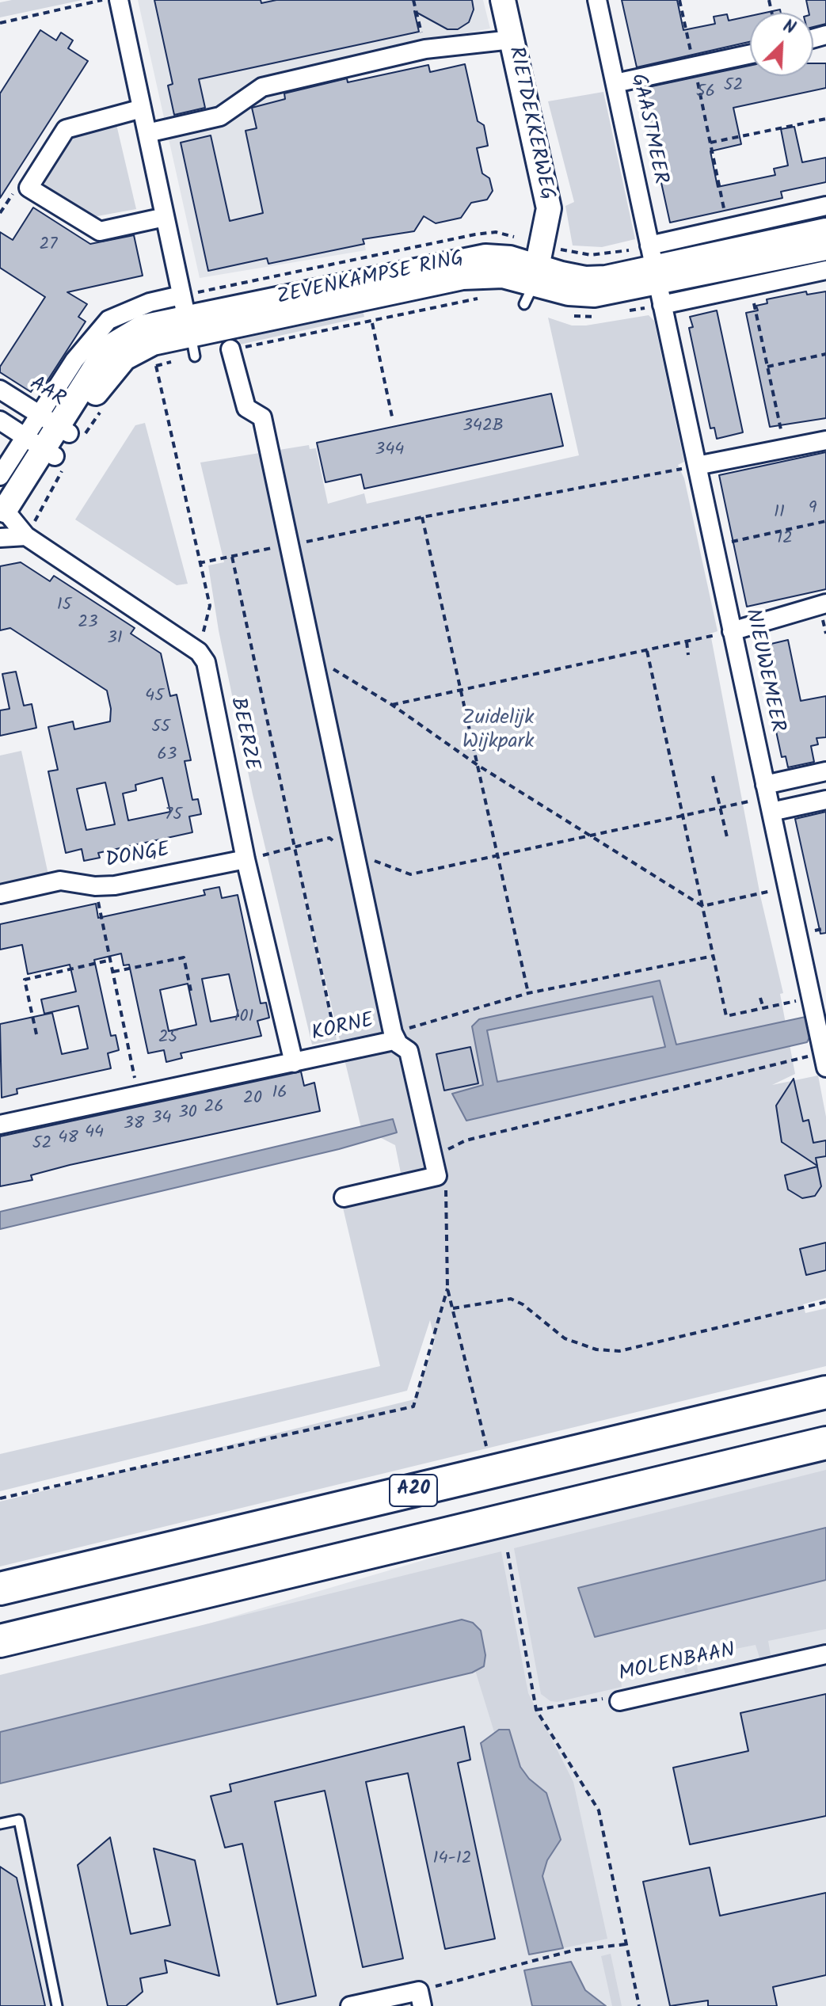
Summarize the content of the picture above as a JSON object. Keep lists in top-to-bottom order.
{
  "streets": {
    "highway": ["A20"],
    "main road": ["RIETDEKKERWEG", "ZEVENKAMPSE RING"],
    "street": [
      "GAASTMEER",
      "AAR",
      "NIEUWEMEER",
      "BEERZE",
      "DONGE",
      "KORNE",
      "MOLENBAAN"
    ]
  },
  "crossings": [
    ["RIETDEKKERWEG", "ZEVENKAMPSE RING"],
    ["GAASTMEER", "ZEVENKAMPSE RING"],
    ["GAASTMEER", "NIEUWEMEER"],
    ["ZEVENKAMPSE RING", "AAR"],
    ["ZEVENKAMPSE RING", "NIEUWEMEER"],
    ["BEERZE", "DONGE"],
    ["BEERZE", "KORNE"]
  ],
  "parks": ["Zuidelijk Wijkpark"],
  "house_numbers": [
    "52",
    "56",
    "27",
    "342B",
    "344",
    "9",
    "11",
    "12",
    "15",
    "23",
    "31",
    "45",
    "55",
    "63",
    "75",
    "101",
    "25",
    "16",
    "20",
    "26",
    "30",
    "34",
    "38",
    "44",
    "48",
    "52",
    "14-12"
  ],
  "north": "top right"
}
